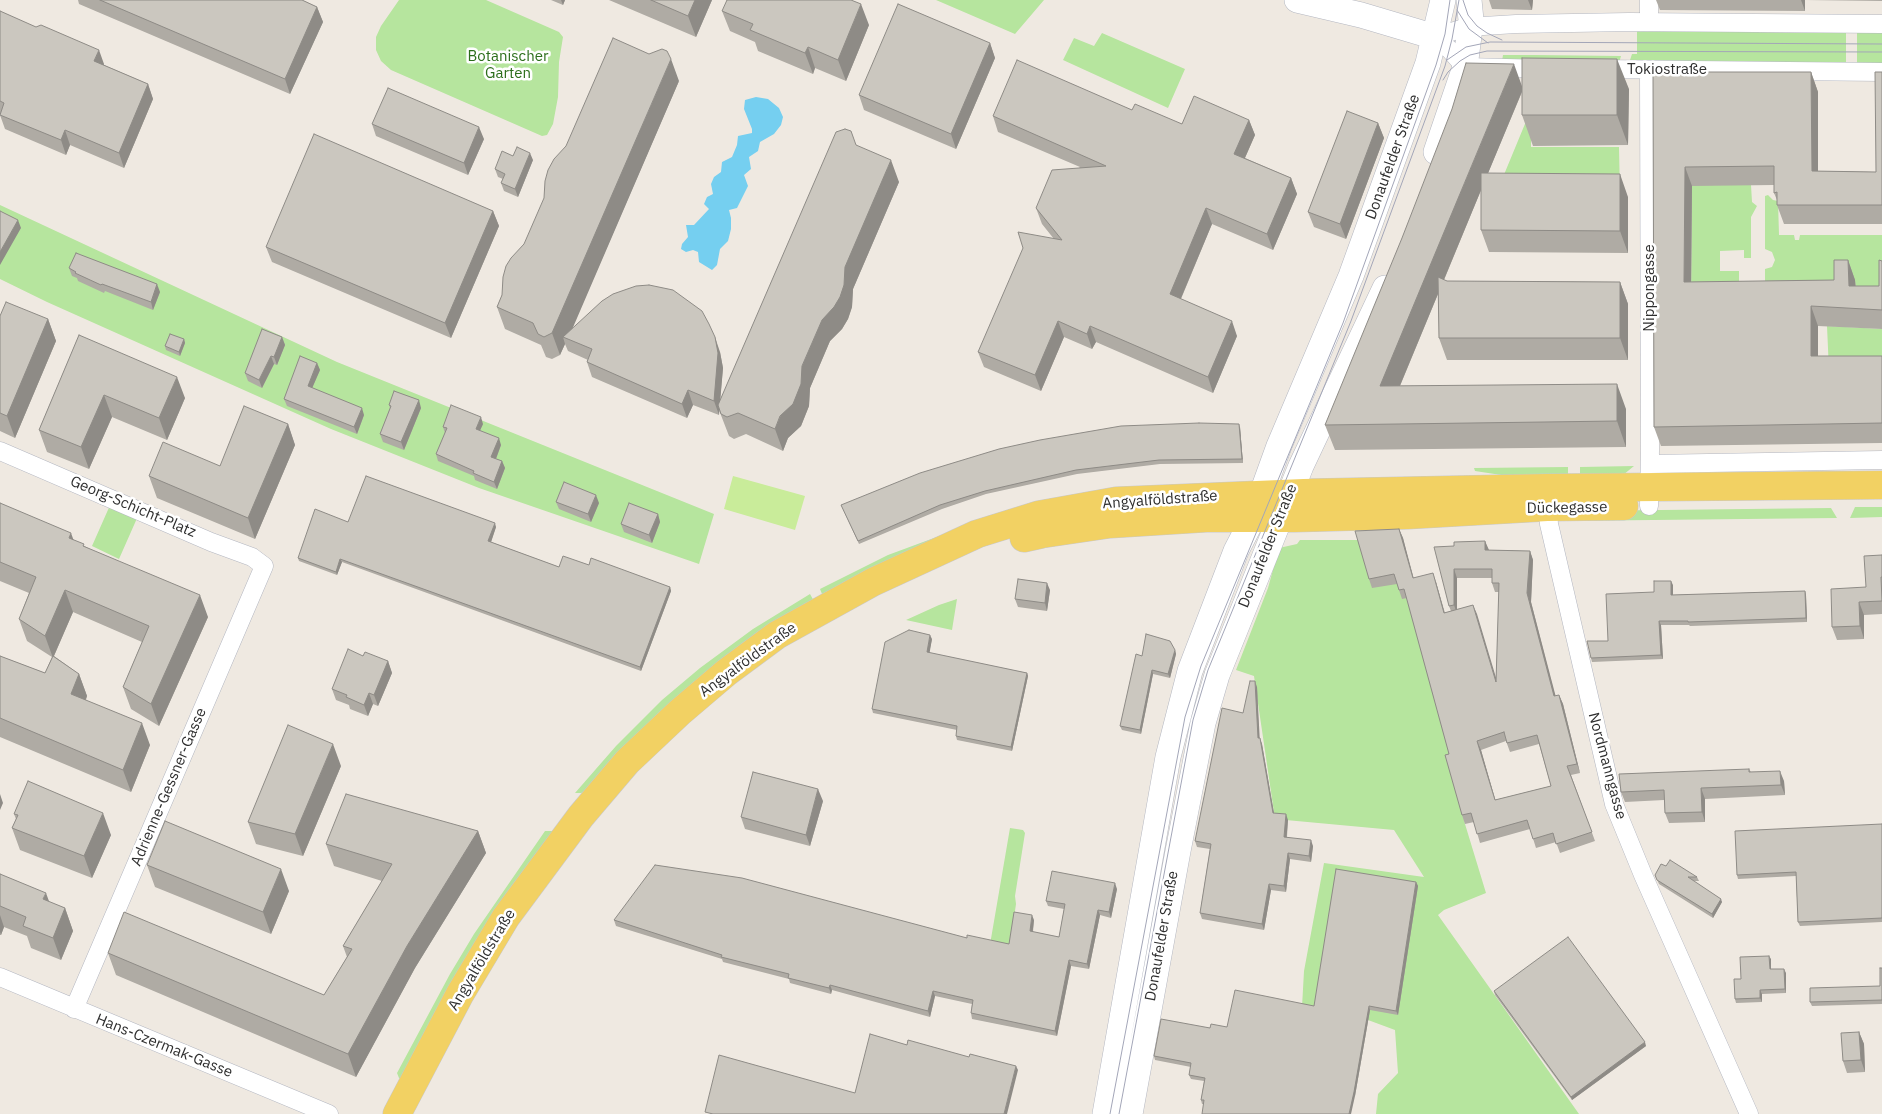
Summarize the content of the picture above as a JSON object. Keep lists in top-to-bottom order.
{
  "streets": {
    "main road": ["Donaufelder Straße", "Angyalföldstraße", "Dückegasse"],
    "street": [
      "Tokiostraße",
      "Nippongasse",
      "Georg-Schicht-Platz",
      "Nordmanngasse",
      "Adrienne-Gessner-Gasse",
      "Hans-Czermak-Gasse"
    ]
  },
  "crossings": [
    ["Tokiostraße", "Nippongasse"],
    ["Donaufelder Straße", "Angyalföldstraße"],
    ["Donaufelder Straße", "Dückegasse"],
    ["Nippongasse", "Dückegasse"],
    ["Angyalföldstraße", "Dückegasse"],
    ["Georg-Schicht-Platz", "Adrienne-Gessner-Gasse"],
    ["Dückegasse", "Nordmanngasse"],
    ["Adrienne-Gessner-Gasse", "Hans-Czermak-Gasse"]
  ],
  "parks": ["Botanischer Garten"]
}
